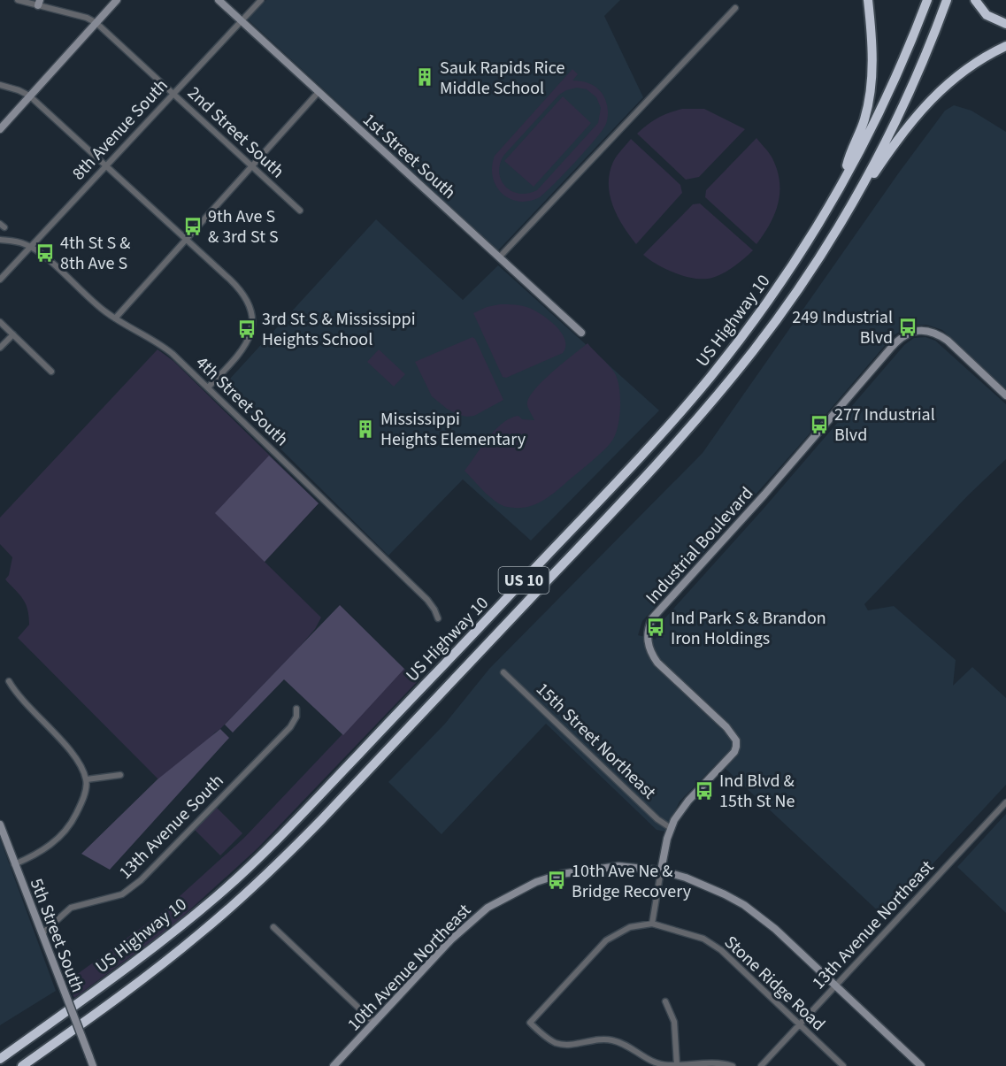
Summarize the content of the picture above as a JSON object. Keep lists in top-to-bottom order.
{
  "streets": {
    "highway": ["US Highway 10", "US 10"],
    "street": [
      "8th Avenue South",
      "2nd Street South",
      "1st Street South",
      "4th Street South",
      "Industrial Boulevard",
      "15th Street Northeast",
      "13th Avenue South",
      "13th Avenue Northeast",
      "5th Street South",
      "10th Avenue Northeast",
      "Stone Ridge Road"
    ]
  },
  "crossings": [
    ["8th Avenue South", "2nd Street South"],
    ["8th Avenue South", "1st Street South"],
    ["8th Avenue South", "4th Street South"],
    ["Industrial Boulevard", "15th Street Northeast"],
    ["Industrial Boulevard", "10th Avenue Northeast"],
    ["Industrial Boulevard", "Stone Ridge Road"],
    ["13th Avenue South", "5th Street South"],
    ["13th Avenue Northeast", "10th Avenue Northeast"],
    ["13th Avenue Northeast", "Stone Ridge Road"]
  ],
  "places": {
    "building": ["Sauk Rapids Rice Middle School", "Mississippi Heights Elementary"],
    "bus stop": [
      "9th Ave S & 3rd St S",
      "4th St S & 8th Ave S",
      "249 Industrial Blvd",
      "3rd St S & Mississippi Heights School",
      "277 Industrial Blvd",
      "Ind Park S & Brandon Iron Holdings",
      "Ind Blvd & 15th St Ne",
      "10th Ave Ne & Bridge Recovery"
    ]
  }
}
